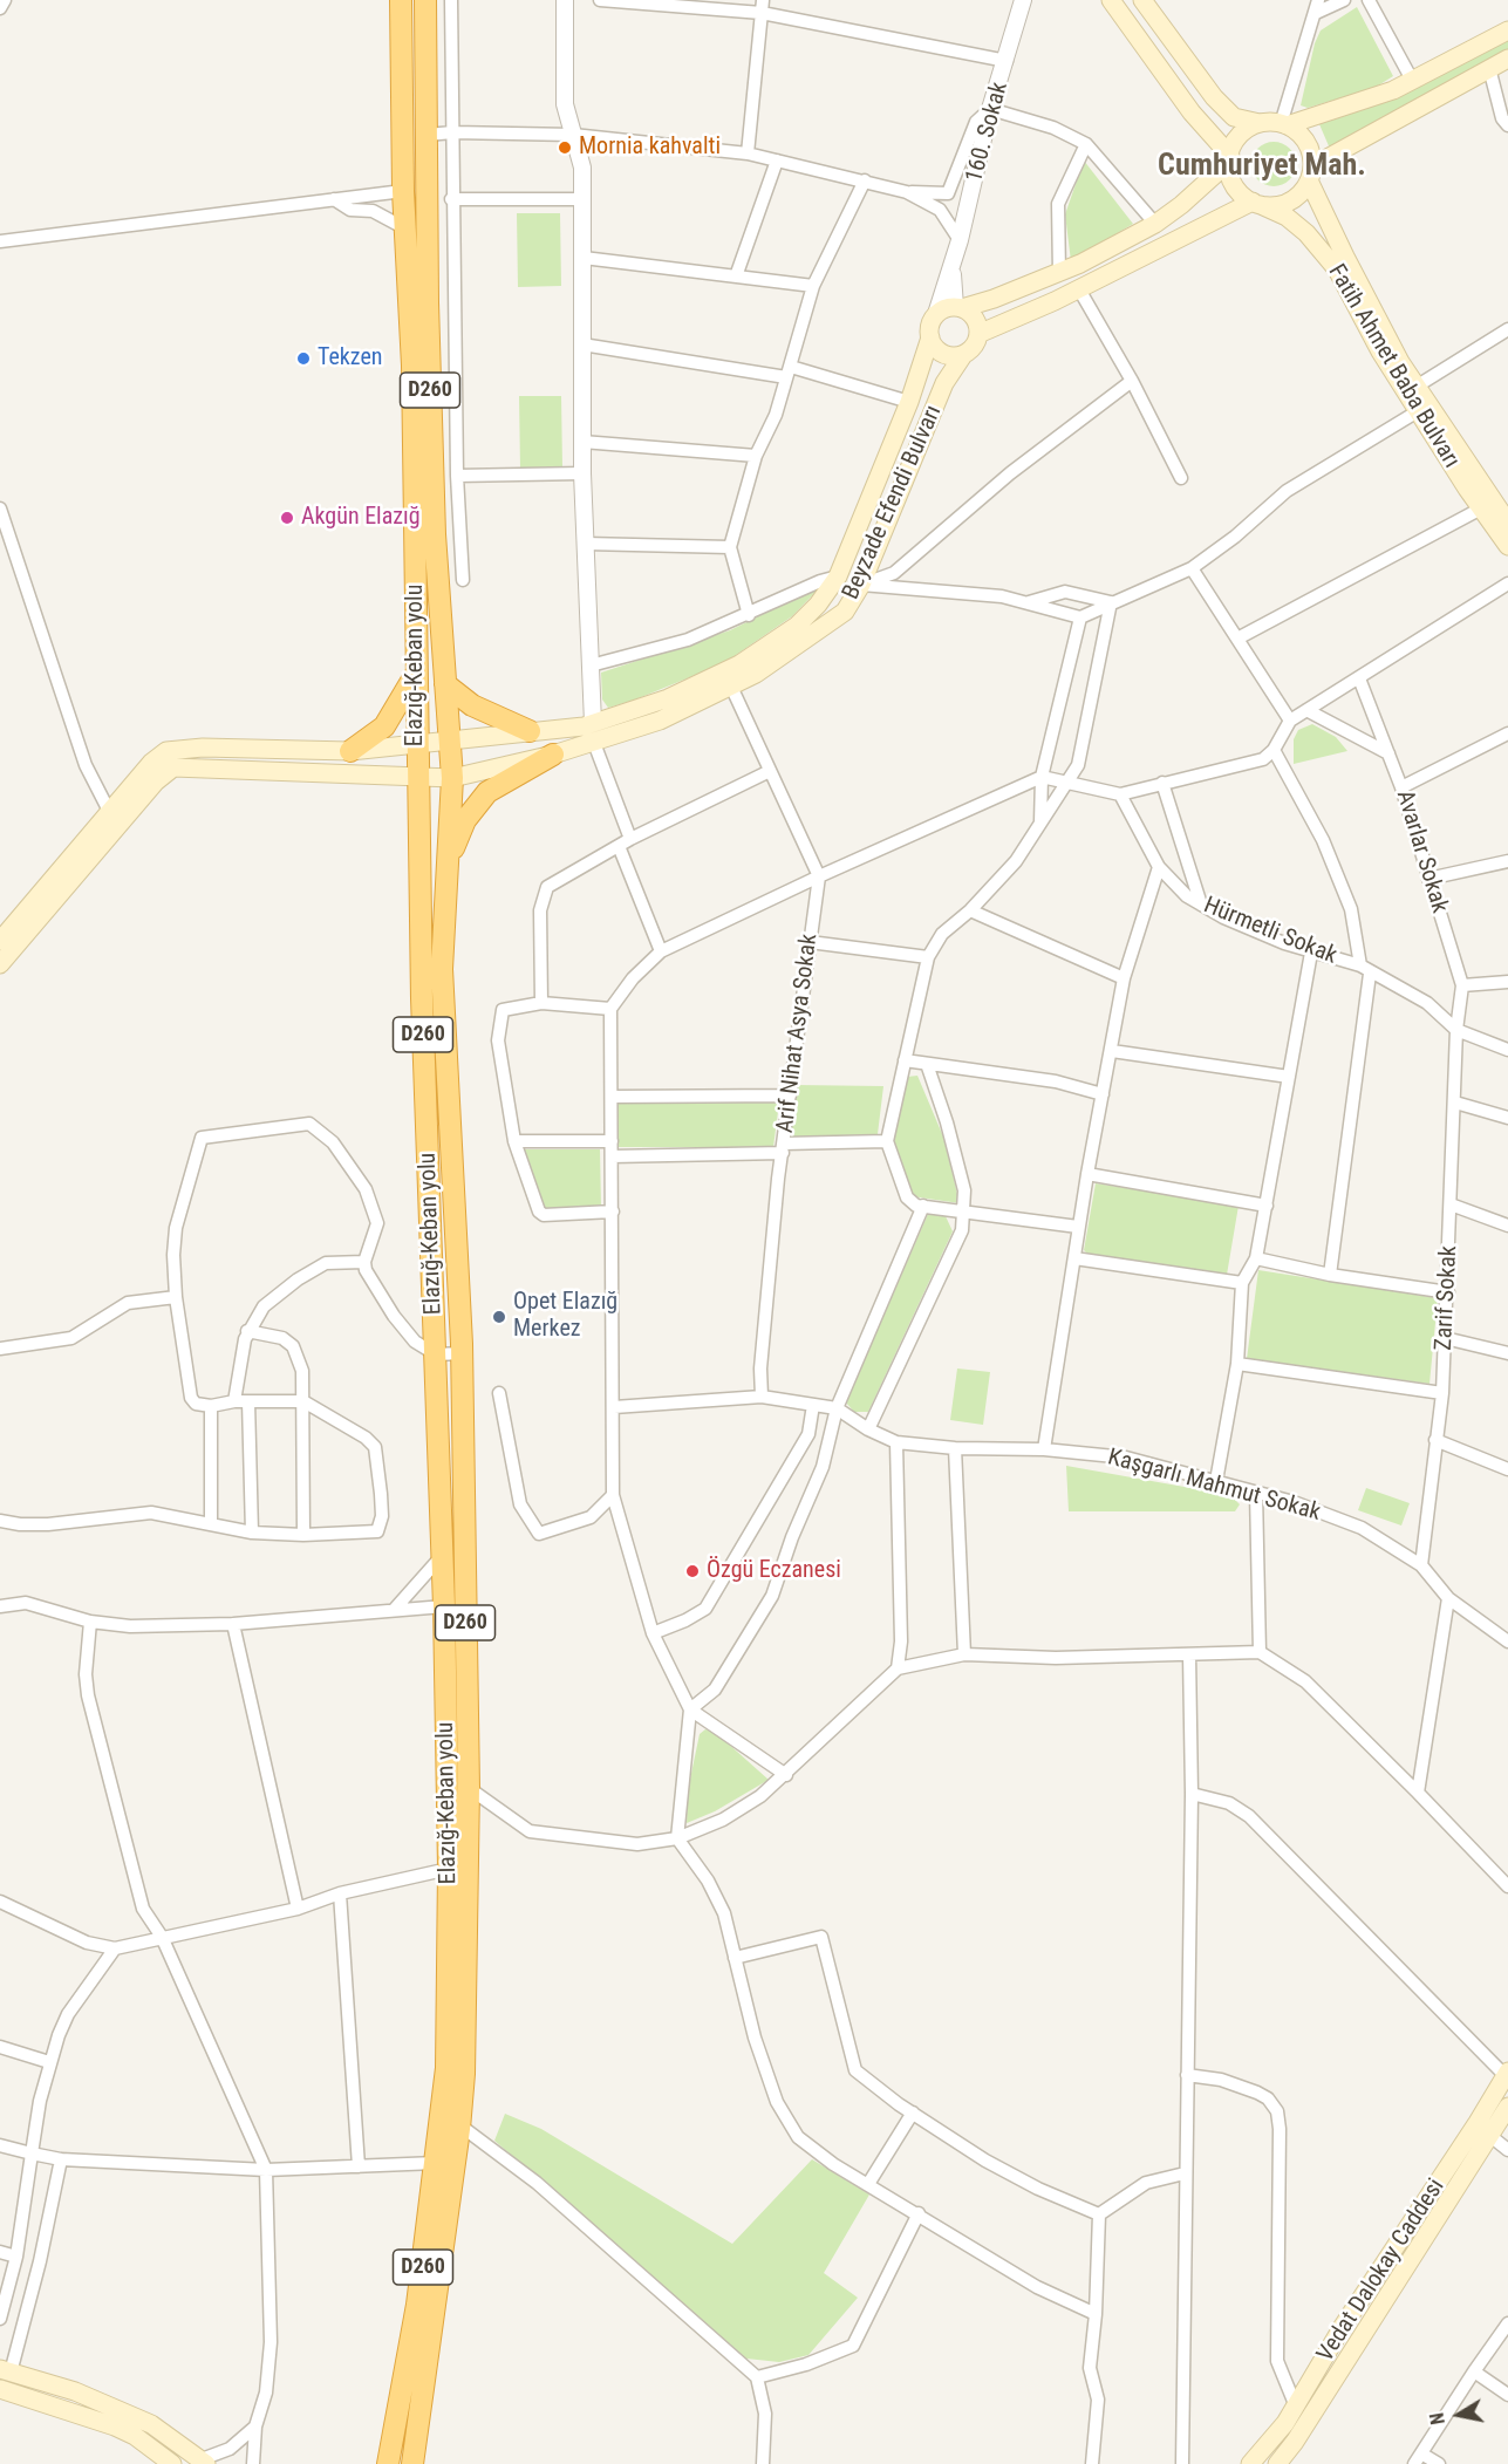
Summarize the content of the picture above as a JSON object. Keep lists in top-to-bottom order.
{
  "streets": {
    "highway": ["D260", "Elazığ-Keban yolu"],
    "main road": ["Fatih Ahmet Baba Bulvarı", "Beyzade Efendi Bulvarı", "Vedat Dalokay Caddesi"],
    "street": [
      "160. Sokak",
      "Avarlar Sokak",
      "Hürmetli Sokak",
      "Arif Nihat Asya Sokak",
      "Zarif Sokak",
      "Kaşgarlı Mahmut Sokak"
    ]
  },
  "crossings": [
    ["160. Sokak", "Beyzade Efendi Bulvarı"],
    ["Beyzade Efendi Bulvarı", "Elazığ-Keban yolu"],
    ["Avarlar Sokak", "Hürmetli Sokak"],
    ["Avarlar Sokak", "Zarif Sokak"],
    ["Hürmetli Sokak", "Zarif Sokak"],
    ["Arif Nihat Asya Sokak", "Kaşgarlı Mahmut Sokak"],
    ["Zarif Sokak", "Kaşgarlı Mahmut Sokak"]
  ],
  "districts": ["Cumhuriyet Mah."],
  "places": [
    "Mornia kahvalti",
    "Tekzen",
    "Akgün Elazığ",
    "Opet Elazığ Merkez",
    "Özgü Eczanesi"
  ],
  "north": "left"
}
